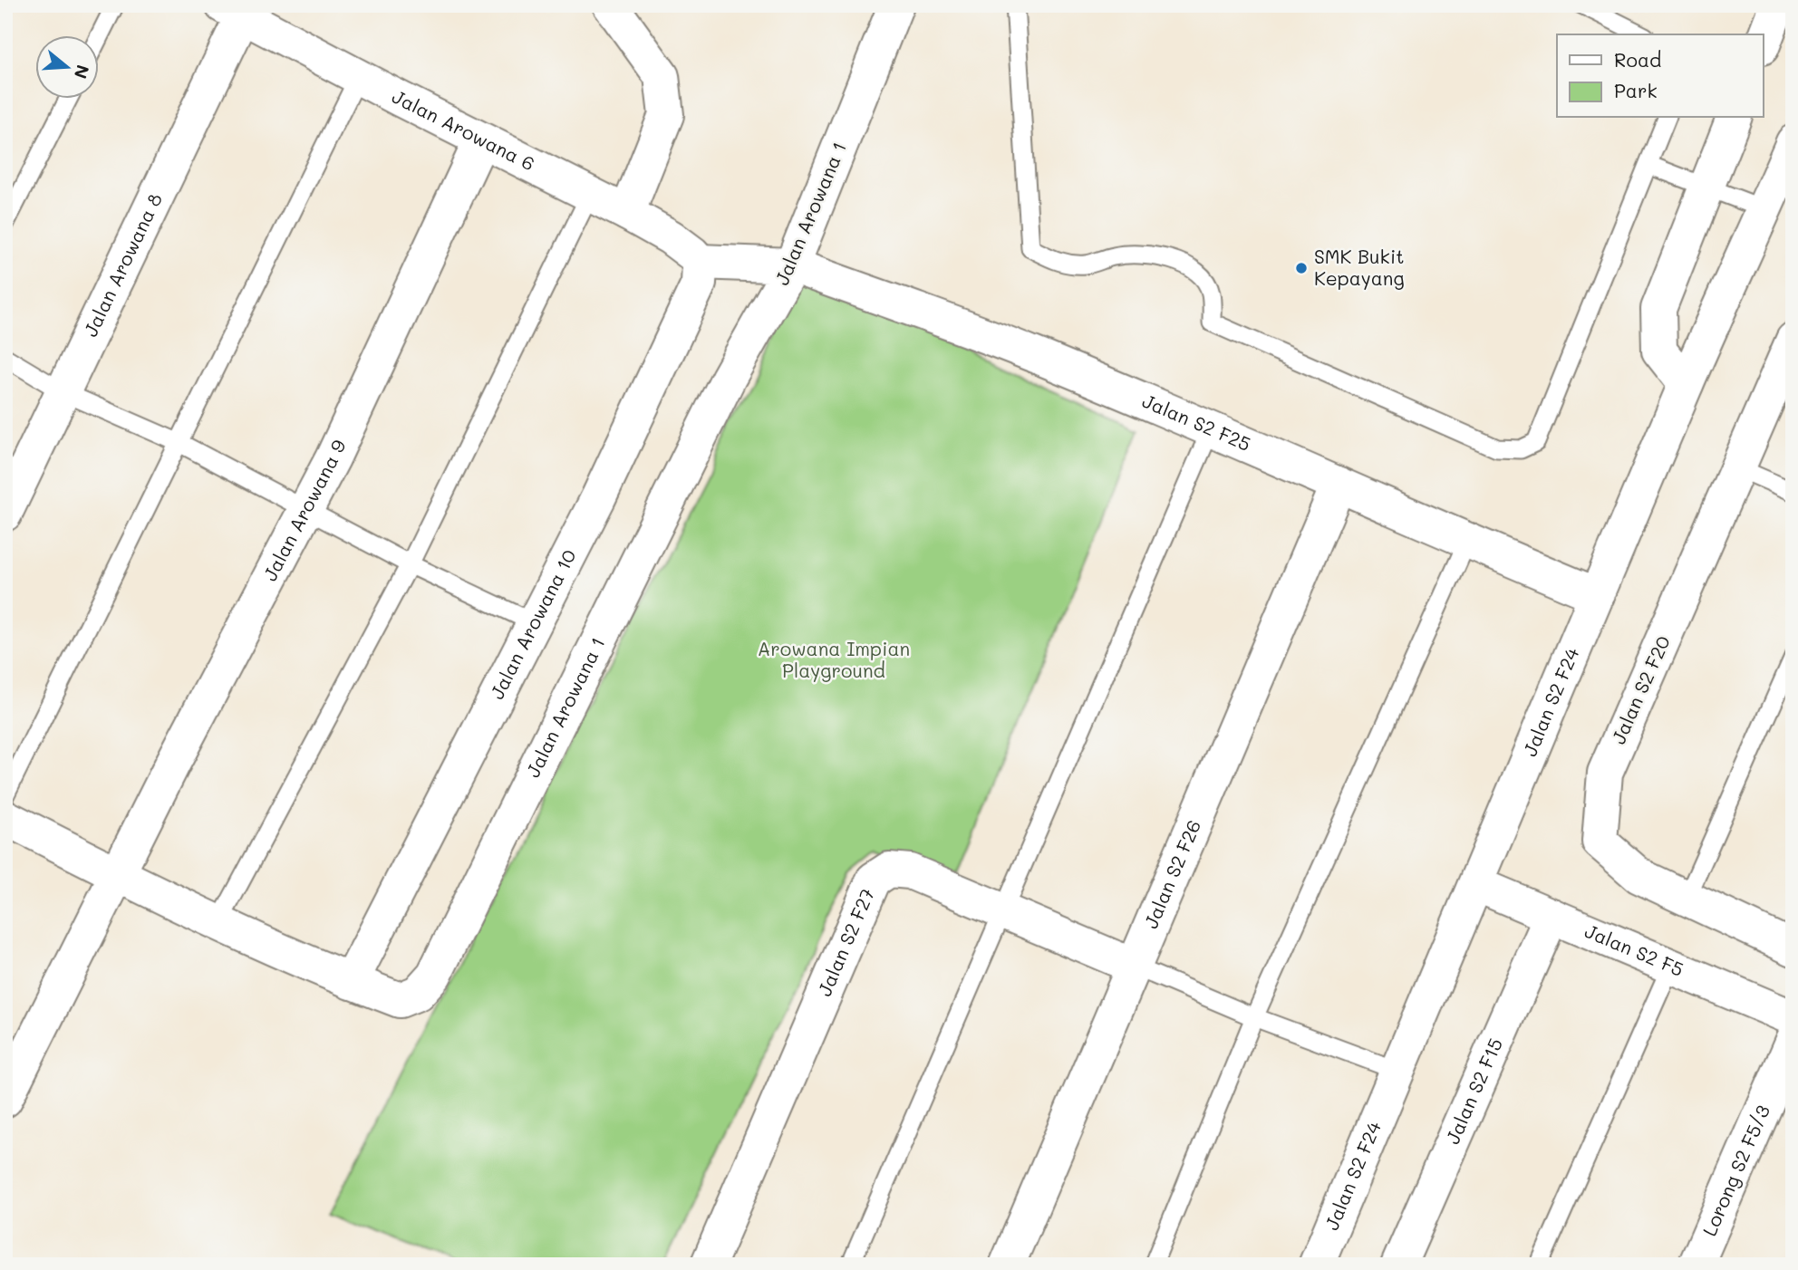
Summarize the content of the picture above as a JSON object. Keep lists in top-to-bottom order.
{
  "streets": {
    "street": [
      "Jalan Arowana 6",
      "Jalan Arowana 1",
      "Jalan Arowana 8",
      "Jalan S2 F25",
      "Jalan Arowana 9",
      "Jalan Arowana 10",
      "Jalan S2 F20",
      "Jalan S2 F24",
      "Jalan S2 F26",
      "Jalan S2 F27",
      "Jalan S2 F5",
      "Jalan S2 F15",
      "Lorong S2 F5/3"
    ]
  },
  "crossings": [
    ["Jalan Arowana 6", "Jalan Arowana 8"],
    ["Jalan Arowana 6", "Jalan S2 F25"],
    ["Jalan Arowana 6", "Jalan Arowana 9"],
    ["Jalan Arowana 6", "Jalan Arowana 10"],
    ["Jalan Arowana 1", "Jalan S2 F25"],
    ["Jalan Arowana 1", "Jalan Arowana 9"],
    ["Jalan Arowana 1", "Jalan Arowana 10"],
    ["Jalan S2 F25", "Jalan Arowana 10"],
    ["Jalan S2 F25", "Jalan S2 F24"],
    ["Jalan S2 F25", "Jalan S2 F26"],
    ["Jalan S2 F24", "Jalan S2 F5"],
    ["Jalan S2 F26", "Jalan S2 F27"],
    ["Jalan S2 F5", "Jalan S2 F15"]
  ],
  "parks": ["Arowana Impian Playground"],
  "places": ["SMK Bukit Kepayang"],
  "legend": ["Road", "Park"],
  "north": "right"
}
